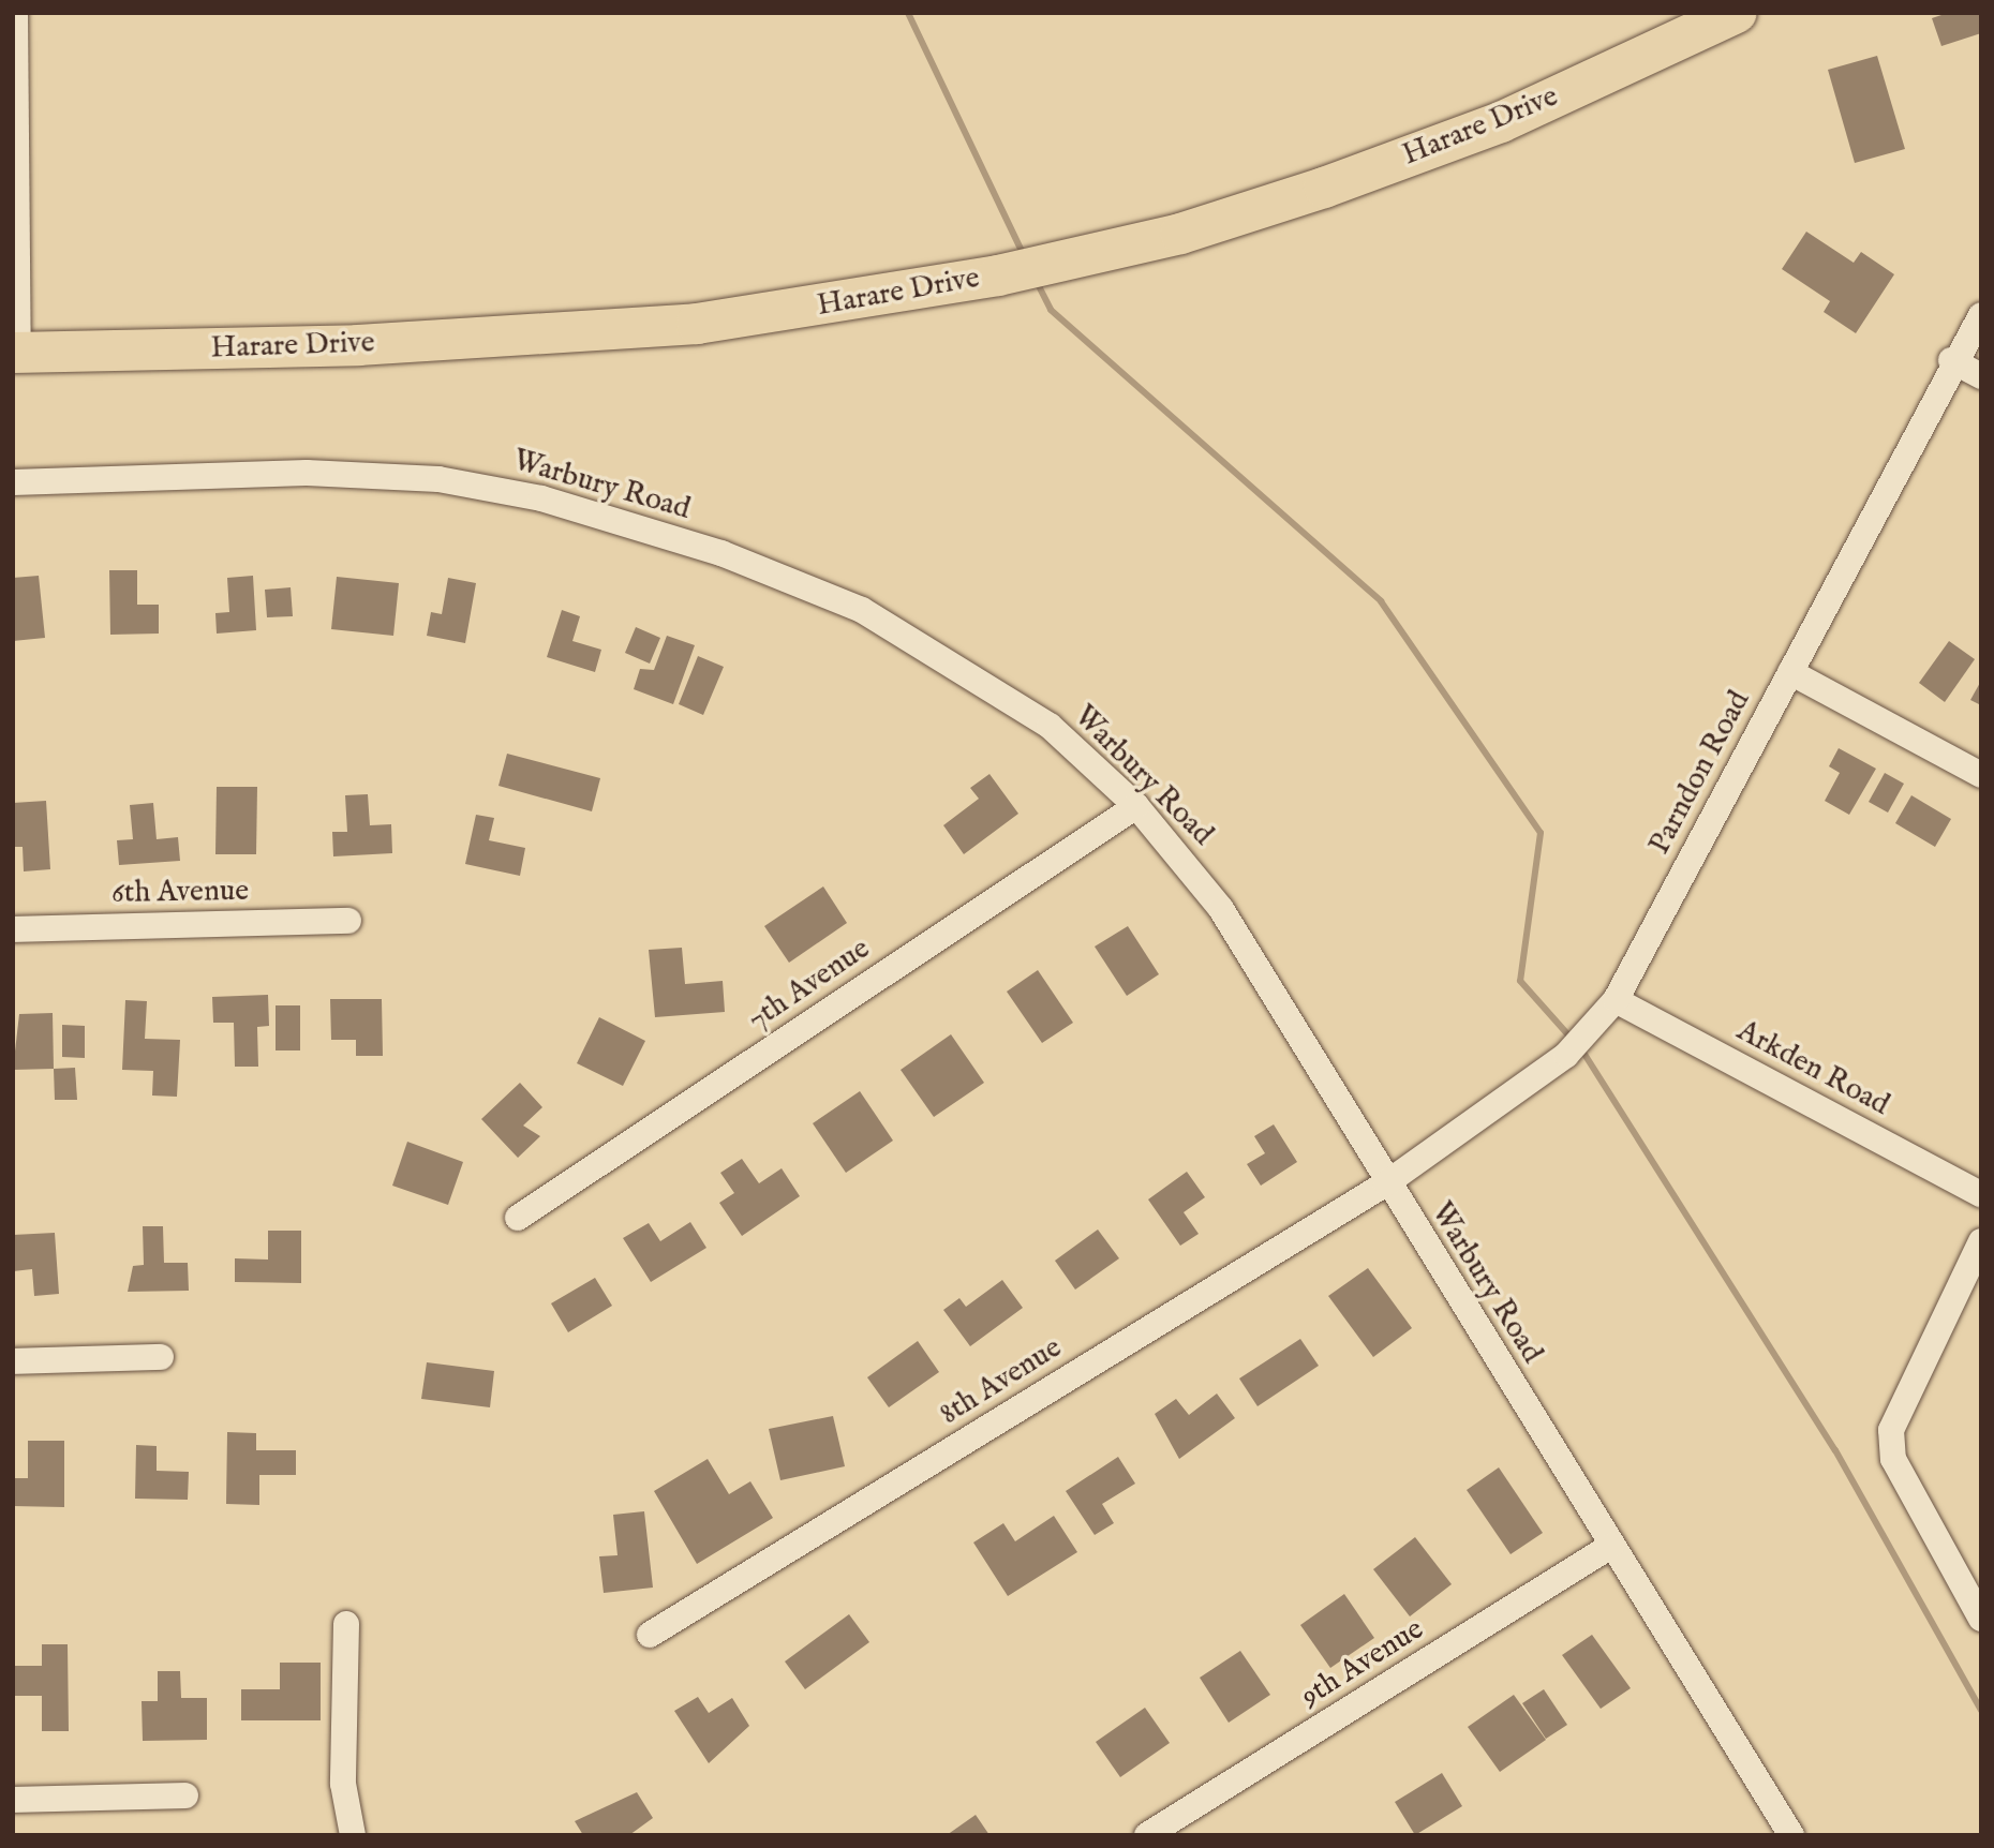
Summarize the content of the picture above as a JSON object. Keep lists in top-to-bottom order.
{
  "streets": {
    "main road": ["Harare Drive"],
    "street": [
      "Warbury Road",
      "Parndon Road",
      "6th Avenue",
      "7th Avenue",
      "Arkden Road",
      "8th Avenue",
      "9th Avenue"
    ]
  },
  "crossings": [
    ["Warbury Road", "Parndon Road"],
    ["Warbury Road", "7th Avenue"],
    ["Warbury Road", "8th Avenue"],
    ["Warbury Road", "9th Avenue"],
    ["Parndon Road", "Arkden Road"],
    ["Parndon Road", "8th Avenue"]
  ]
}
